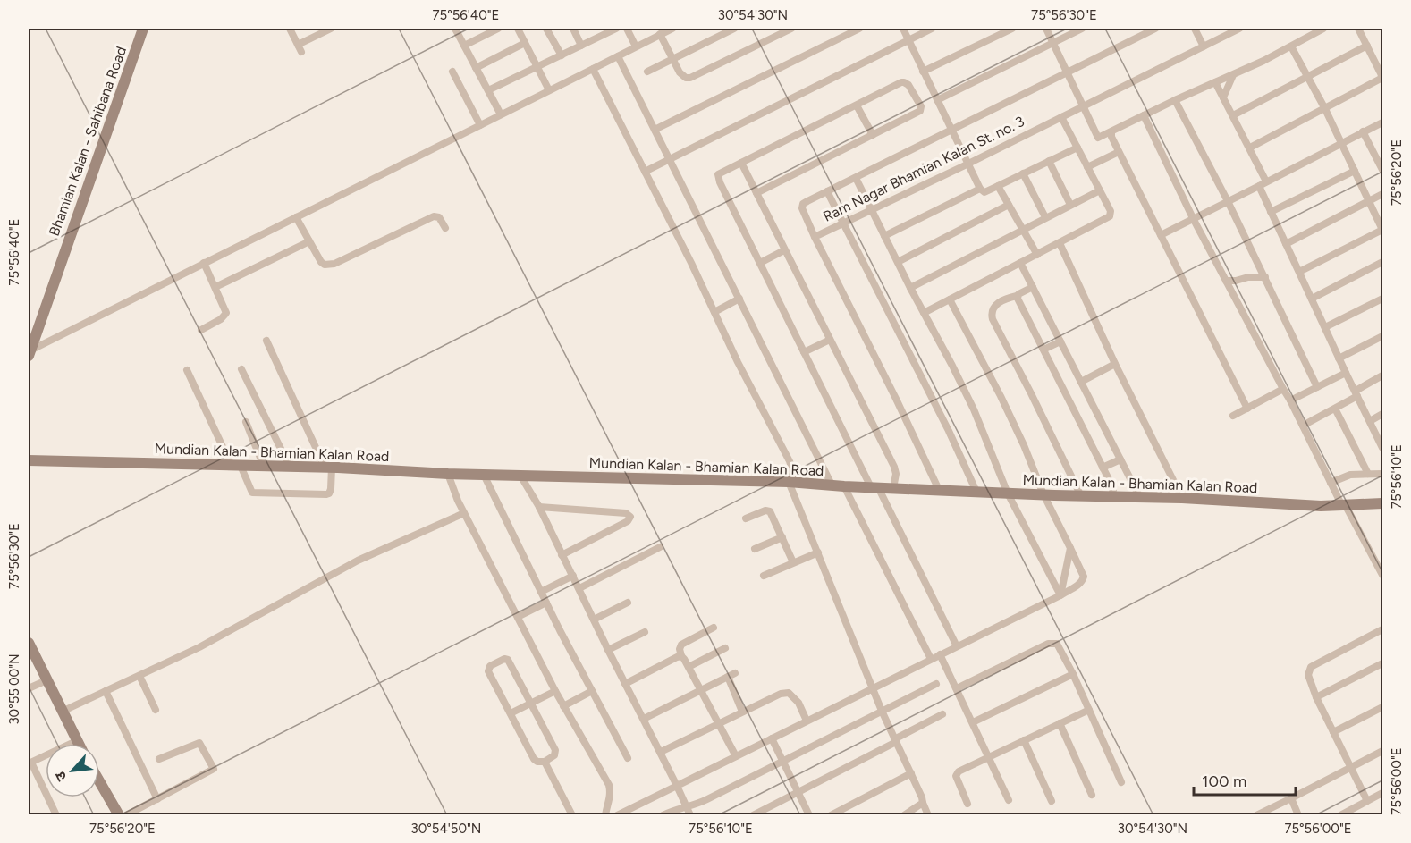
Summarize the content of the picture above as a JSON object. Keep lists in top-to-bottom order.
{
  "streets": {
    "street": ["Bhamian Kalan - Sahibana Road", "Ram Nagar Bhamian Kalan St. no. 3", "Mundian Kalan - Bhamian Kalan Road"]
  },
  "crossings": [
    ["Ram Nagar Bhamian Kalan St. no. 3", "Mundian Kalan - Bhamian Kalan Road"]
  ],
  "scale_bar": "100 m",
  "north": "bottom left",
  "coordinates": [
    "75°56'40\"E",
    "30°54'30\"N",
    "75°56'30\"E",
    "75°56'20\"E",
    "75°56'10\"E",
    "30°55'00\"N",
    "75°56'00\"E",
    "30°54'50\"N"
  ]
}
